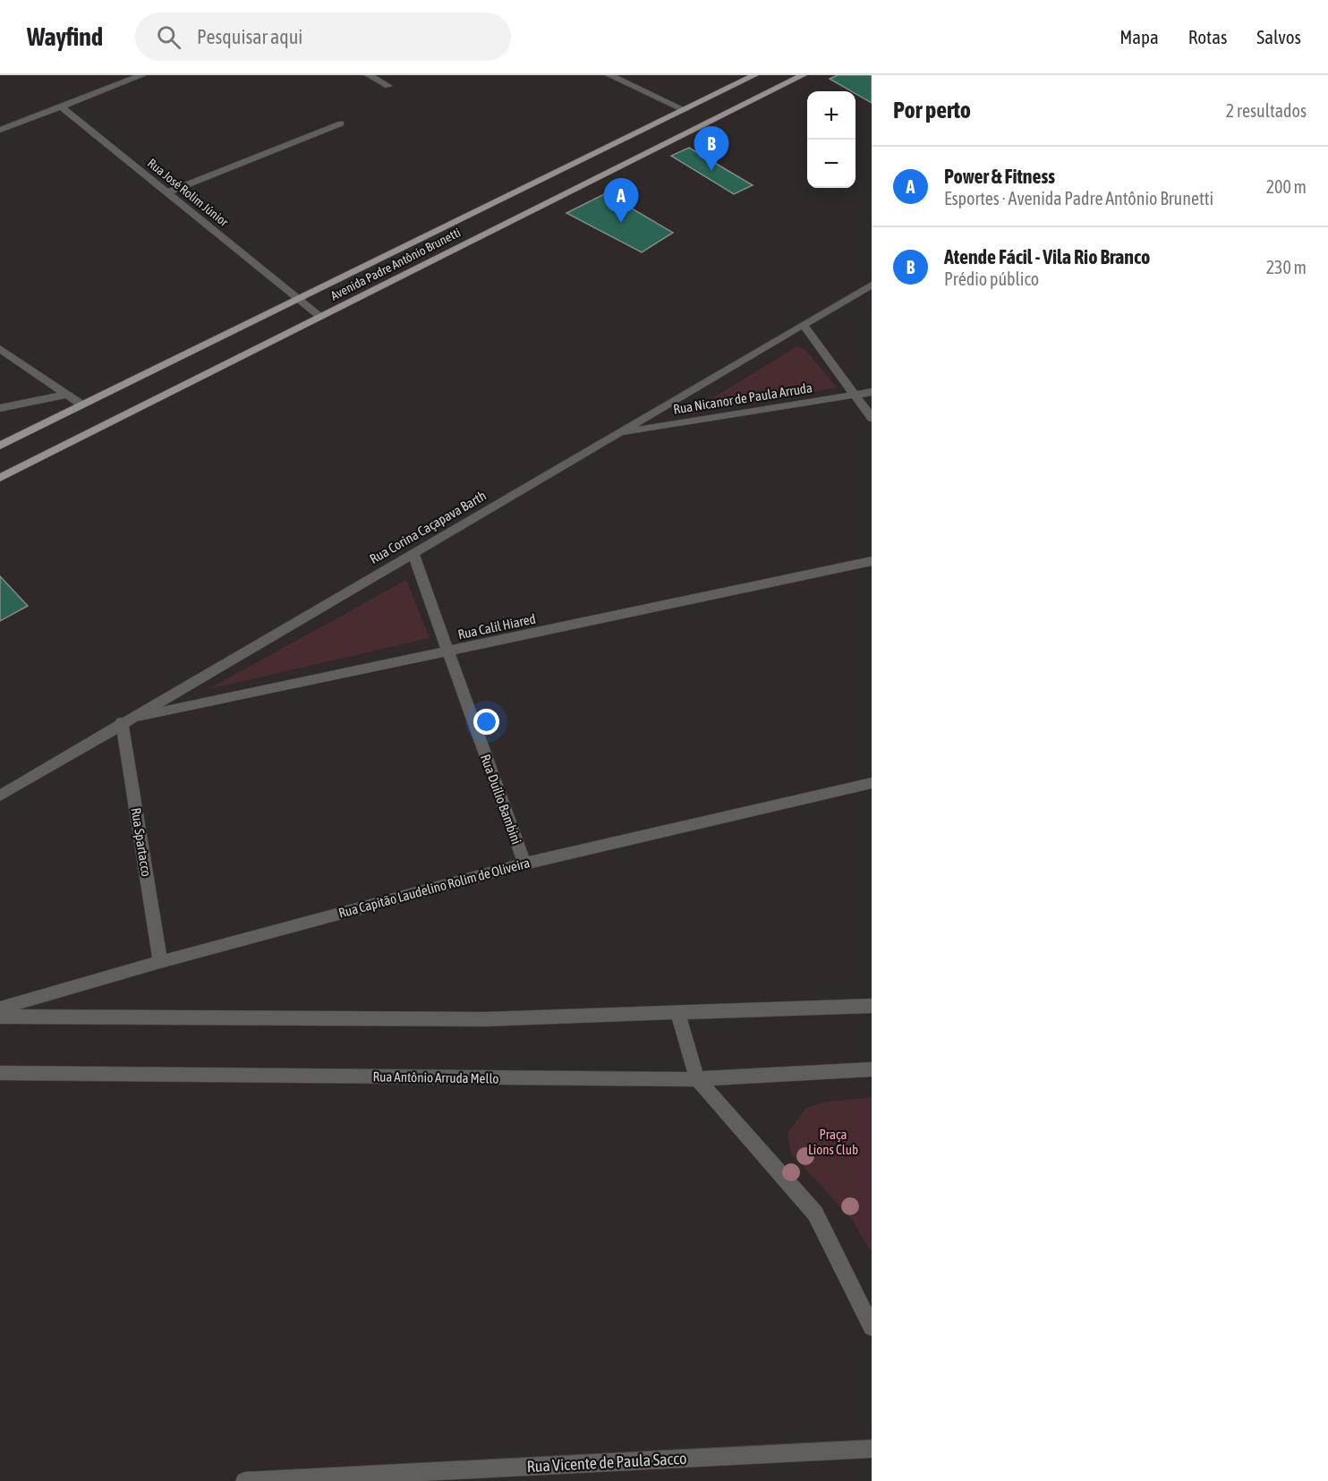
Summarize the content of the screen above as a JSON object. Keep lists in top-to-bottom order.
{
  "streets": {
    "main road": ["Avenida Padre Antônio Brunetti"],
    "street": [
      "Rua José Rolim Júnior",
      "Rua Nicanor de Paula Arruda",
      "Rua Corina Caçapava Barth",
      "Rua Calil Hiared",
      "Rua Duílio Bambini",
      "Rua Spartacco",
      "Rua Capitão Laudelino Rolim de Oliveira",
      "Rua Antônio Arruda Mello",
      "Rua Vicente de Paula Sacco"
    ]
  },
  "crossings": [
    ["Rua José Rolim Júnior", "Avenida Padre Antônio Brunetti"],
    ["Rua Nicanor de Paula Arruda", "Rua Corina Caçapava Barth"],
    ["Rua Corina Caçapava Barth", "Rua Calil Hiared"],
    ["Rua Corina Caçapava Barth", "Rua Duílio Bambini"],
    ["Rua Corina Caçapava Barth", "Rua Spartacco"],
    ["Rua Calil Hiared", "Rua Duílio Bambini"],
    ["Rua Calil Hiared", "Rua Spartacco"],
    ["Rua Duílio Bambini", "Rua Capitão Laudelino Rolim de Oliveira"],
    ["Rua Spartacco", "Rua Capitão Laudelino Rolim de Oliveira"]
  ],
  "parks": ["Praça Lions Club"],
  "page": {
    "header": "Wayfind",
    "search": "Pesquisar aqui",
    "nav": ["Mapa", "Rotas", "Salvos"],
    "heading": ["Por perto", "2 resultados"],
    "map_buttons": ["+", "−"],
    "pins": ["B", "A"],
    "list": [
      {
        "mark": "A",
        "name": "Power & Fitness",
        "note": "Esportes · Avenida Padre Antônio Brunetti",
        "value": "200 m"
      },
      {
        "mark": "B",
        "name": "Atende Fácil - Vila Rio Branco",
        "note": "Prédio público",
        "value": "230 m"
      }
    ]
  }
}
